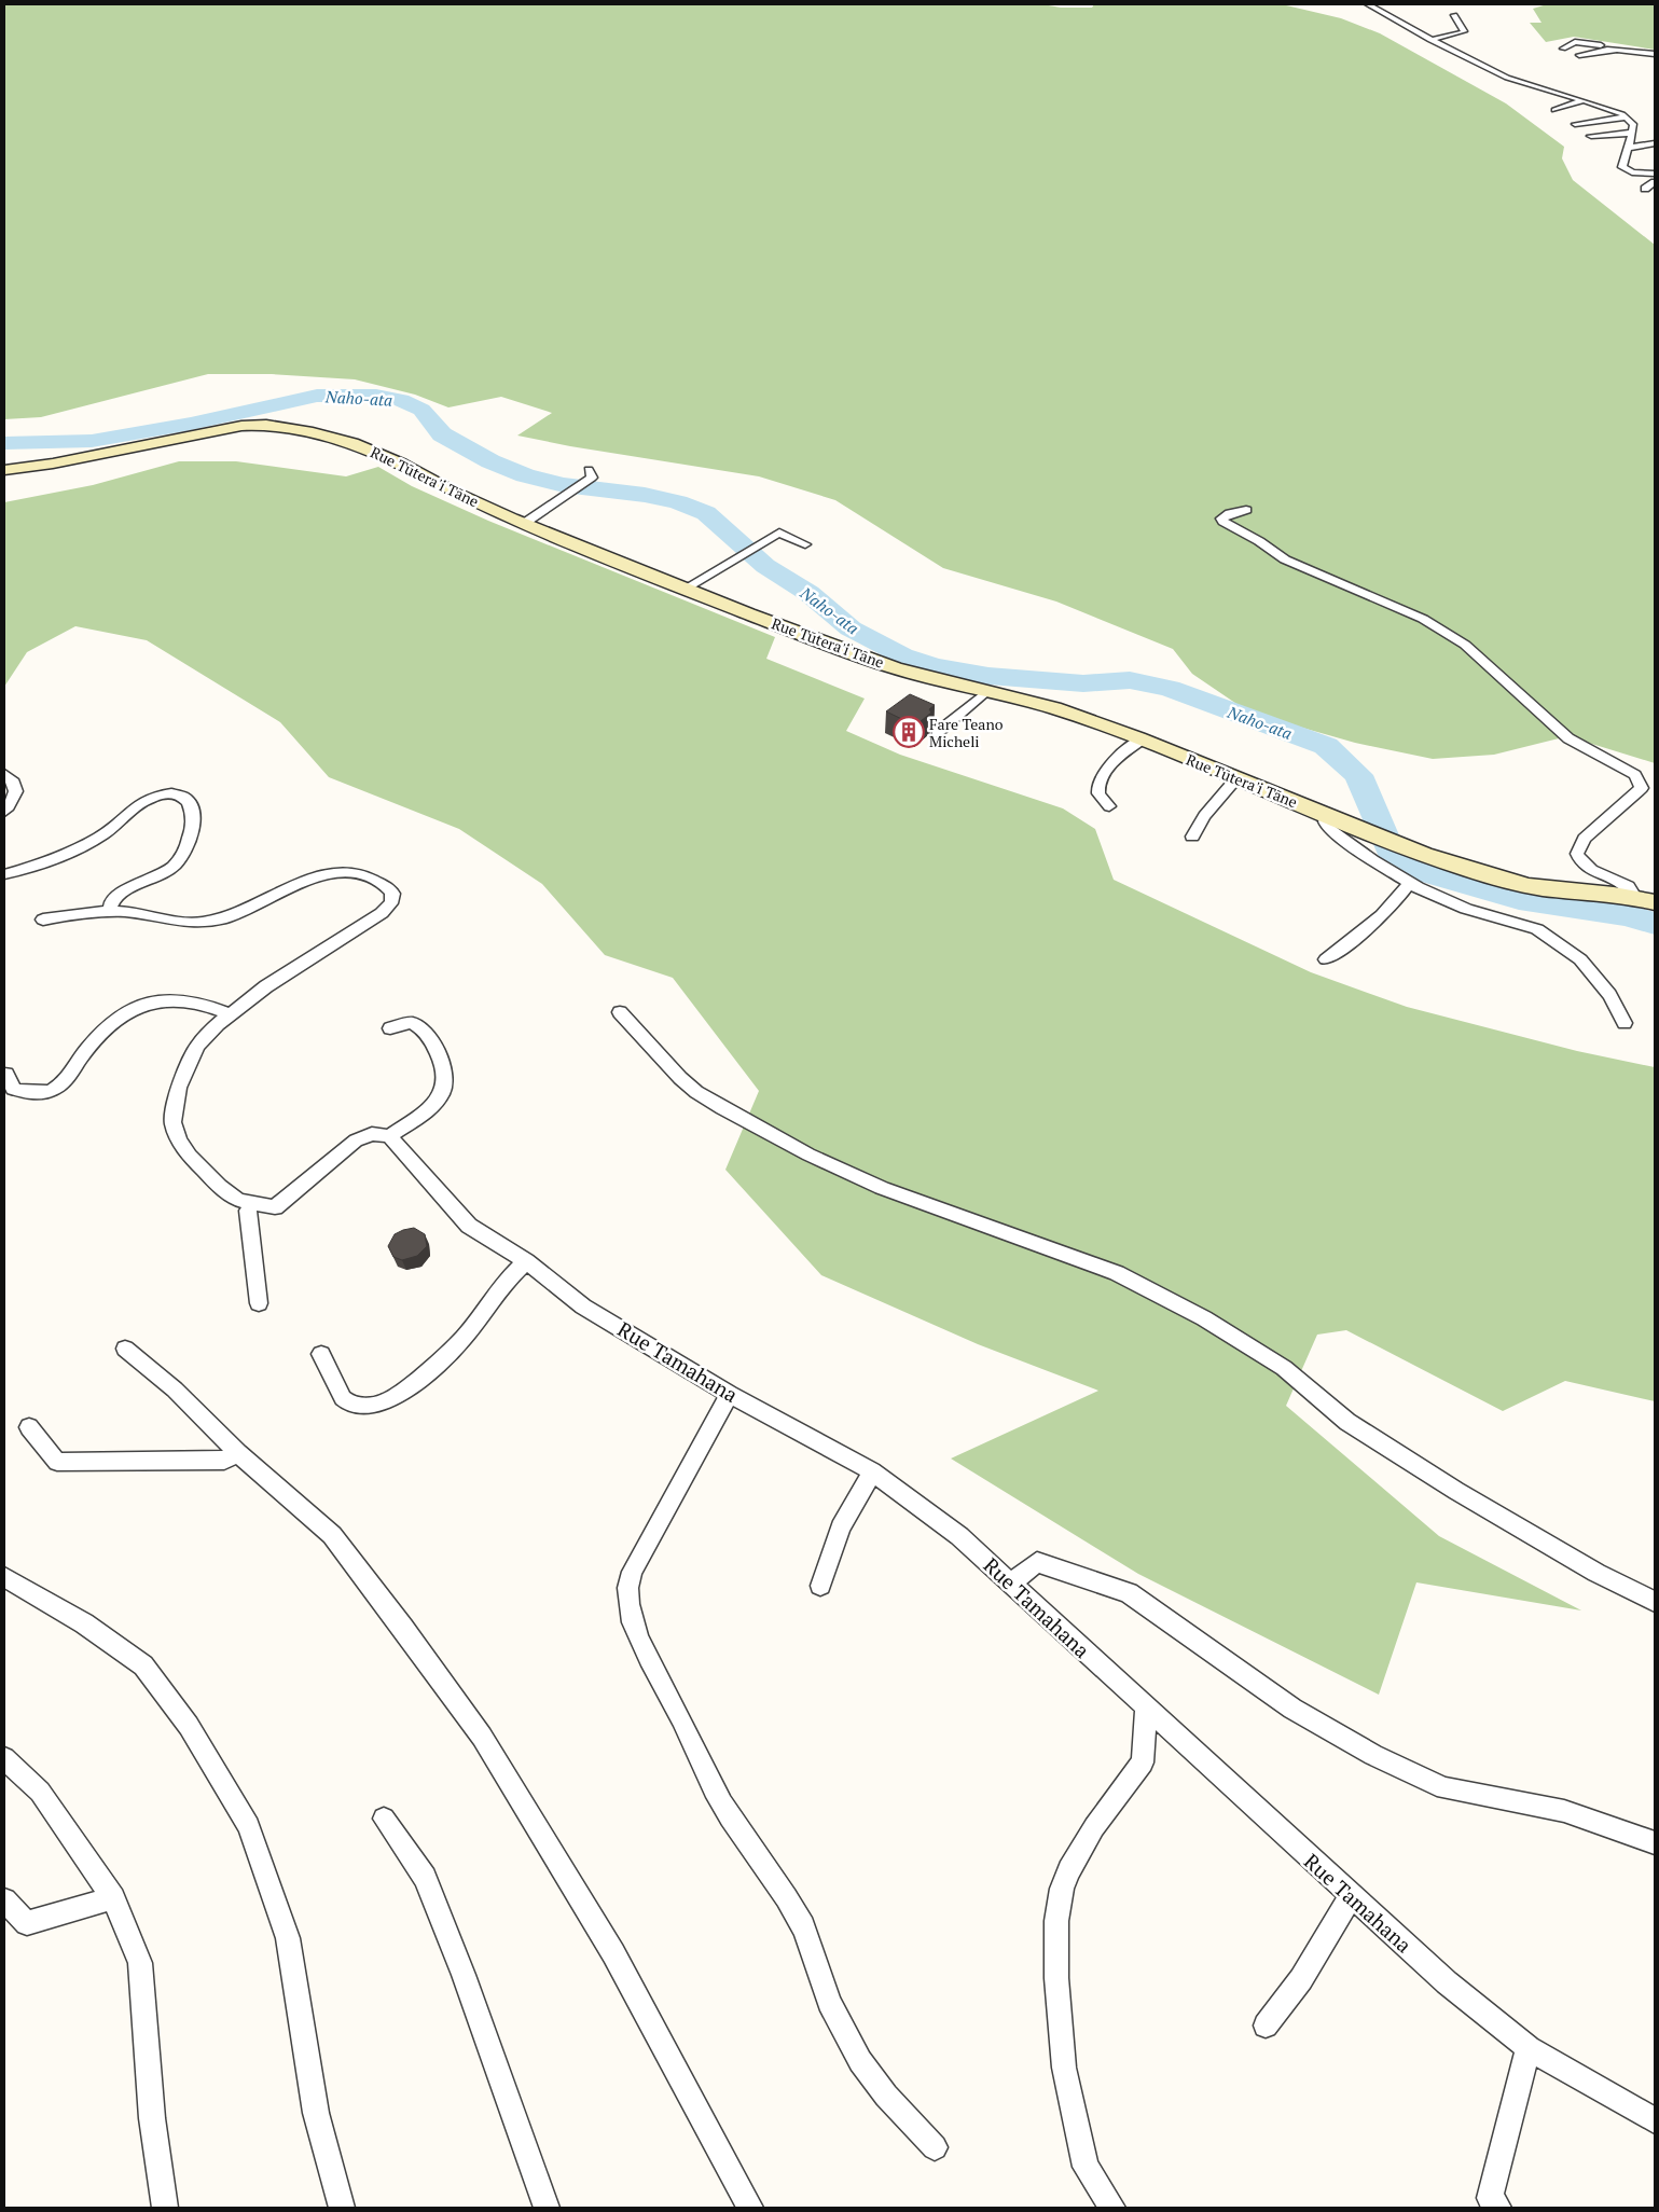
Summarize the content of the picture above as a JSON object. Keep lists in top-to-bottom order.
{
  "streets": {
    "street": ["Rue Tūtera'i Tāne", "Rue Tamahana"]
  },
  "water": ["Naho-ata"],
  "places": {
    "building": ["Fare Teano Micheli"]
  }
}
